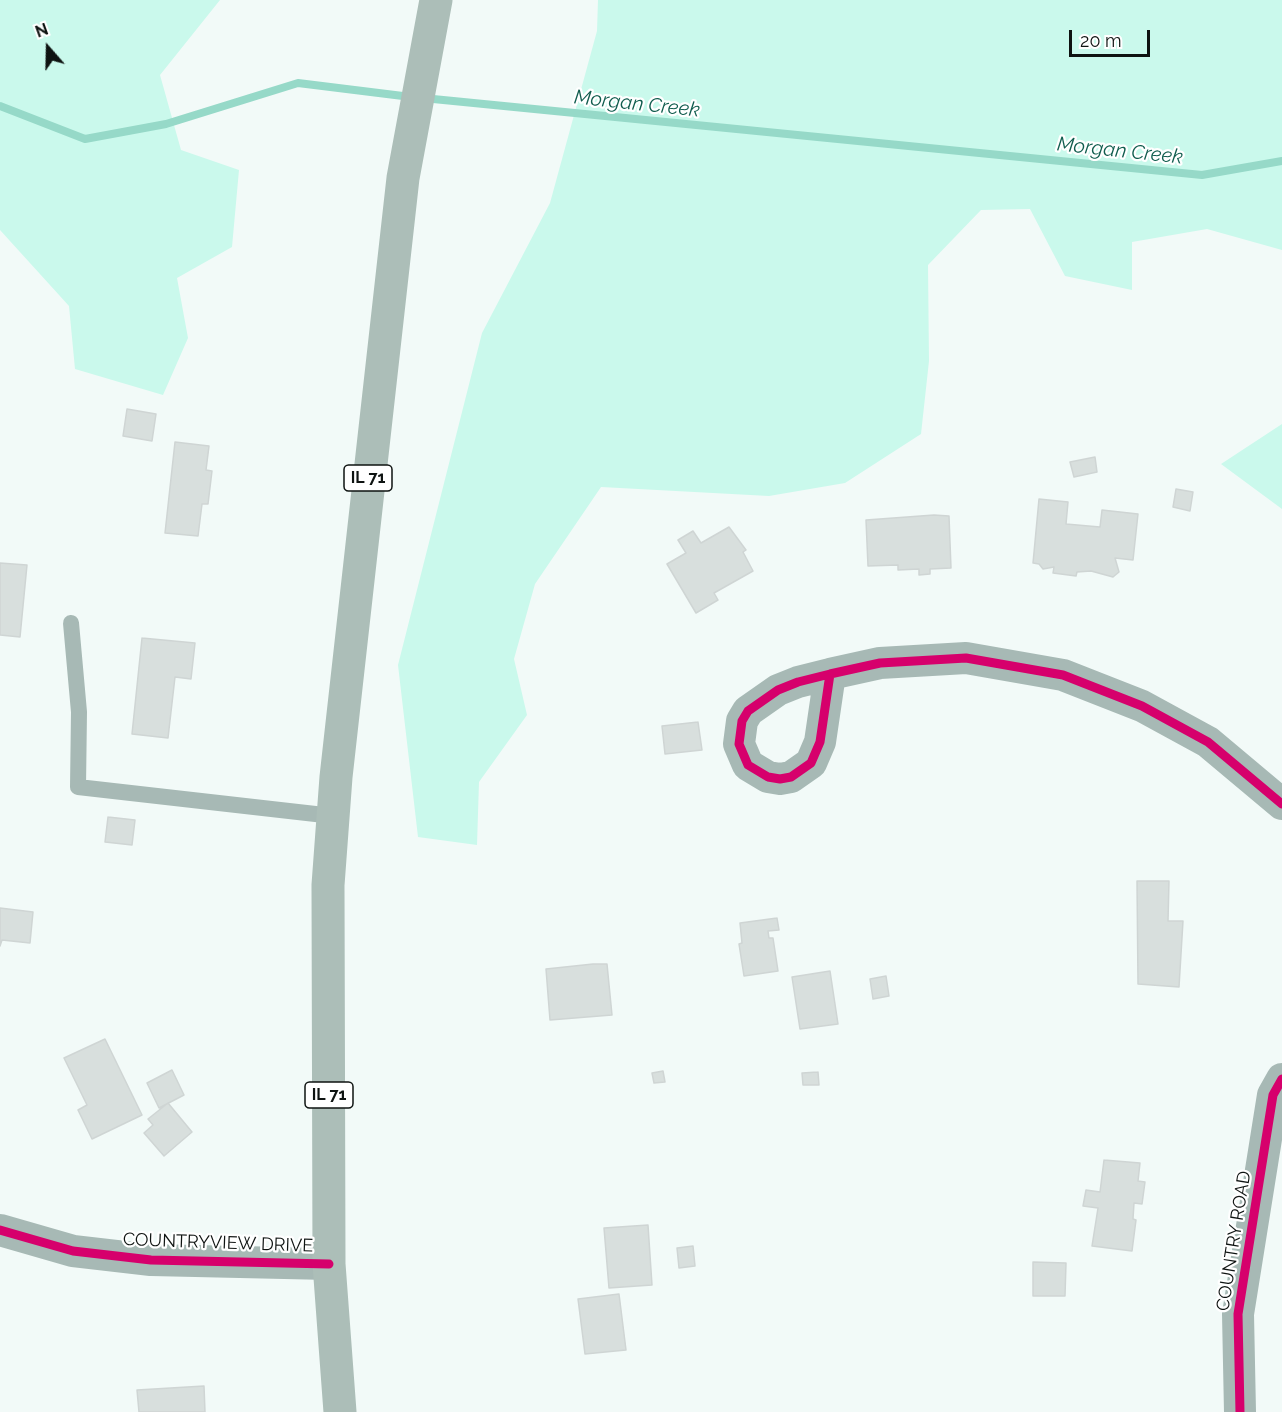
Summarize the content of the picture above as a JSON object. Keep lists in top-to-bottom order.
{
  "streets": {
    "main road": ["IL 71"],
    "street": ["COUNTRY ROAD", "COUNTRYVIEW DRIVE"]
  },
  "crossings": [
    ["IL 71", "COUNTRYVIEW DRIVE"]
  ],
  "water": ["Morgan Creek"],
  "scale_bar": "20 m",
  "north": "top"
}
